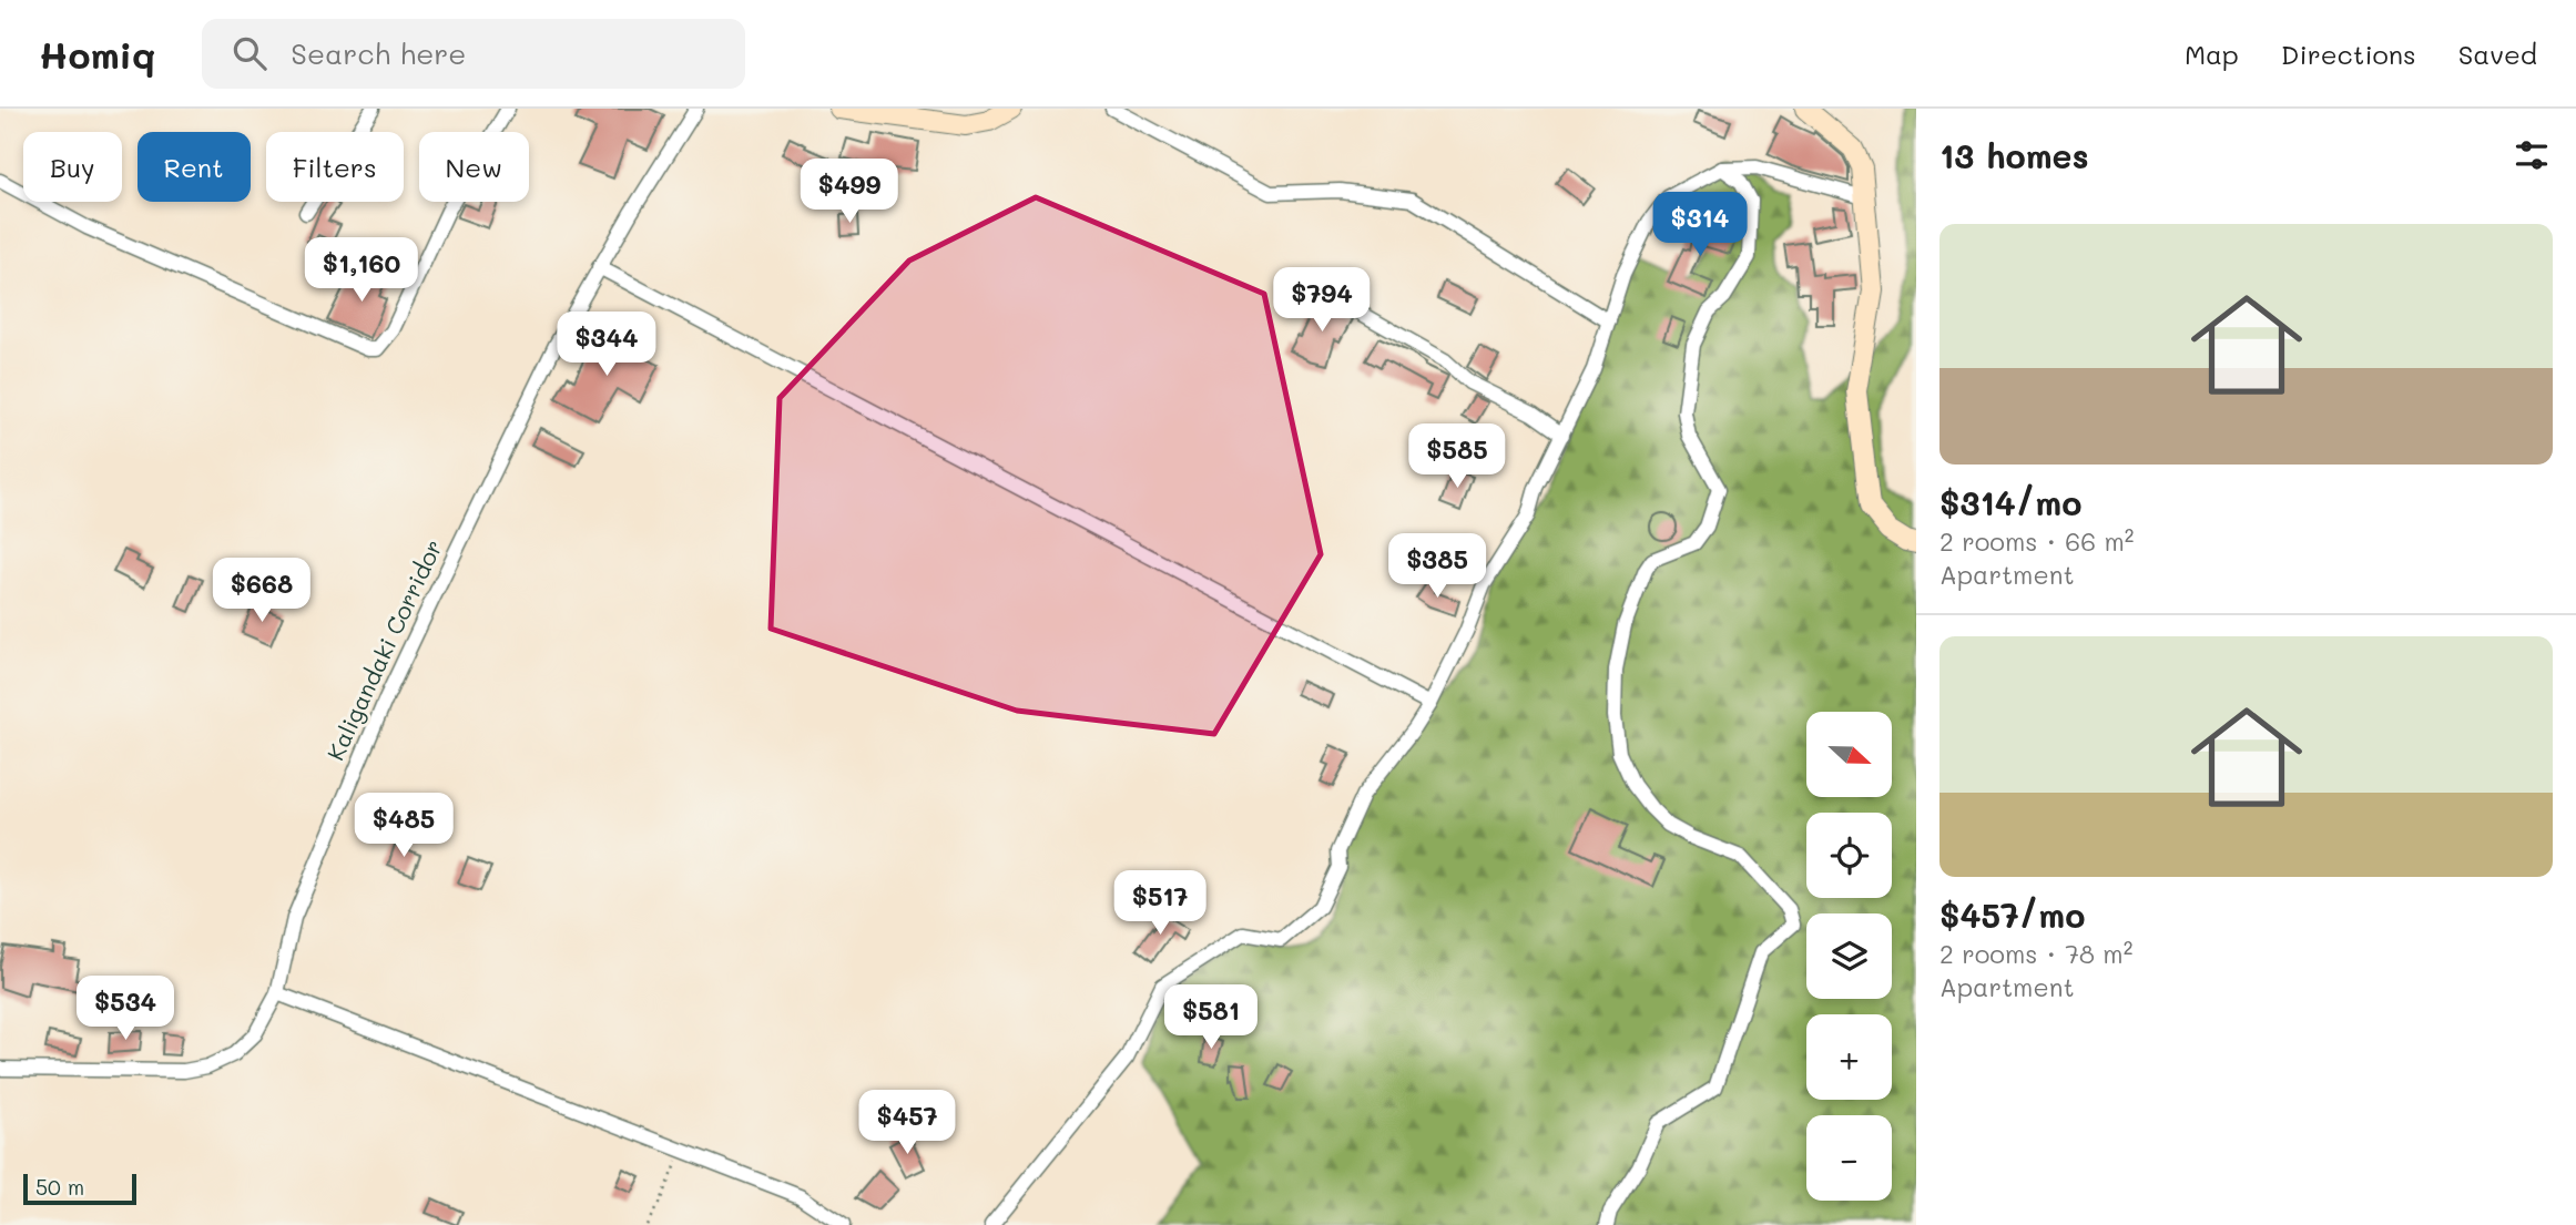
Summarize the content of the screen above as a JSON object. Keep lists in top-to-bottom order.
{
  "streets": {
    "street": ["Kaligandaki Corridor"]
  },
  "scale_bar": "50 m",
  "north": "right",
  "page": {
    "header": "Homiq",
    "search": "Search here",
    "nav": ["Map", "Directions", "Saved"],
    "heading": "13 homes",
    "chip": [
      "Buy",
      "Rent",
      "Filters",
      "New"
    ],
    "price": [
      "$499",
      "$314",
      "$1,160",
      "$794",
      "$344",
      "$585",
      "$385",
      "$668",
      "$485",
      "$517",
      "$534",
      "$581",
      "$457"
    ],
    "list": [
      {
        "name": "$314/mo",
        "note": "2 rooms · 66 m² · Apartment"
      },
      {
        "name": "$457/mo",
        "note": "2 rooms · 78 m² · Apartment"
      }
    ],
    "map_buttons": ["+", "−"],
    "scale": "50 m"
  }
}
